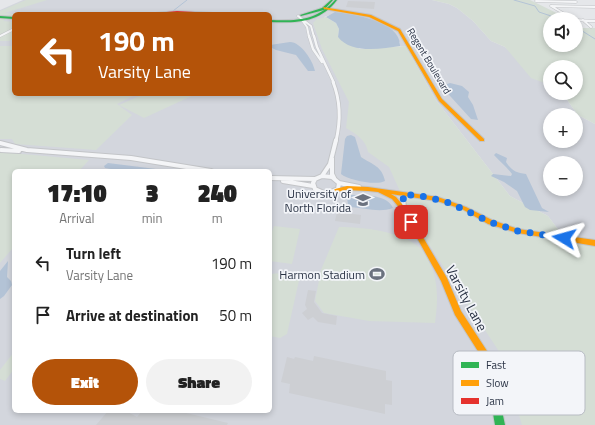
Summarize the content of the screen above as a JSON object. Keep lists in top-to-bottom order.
{
  "streets": {
    "street": ["Regent Boulevard", "Varsity Lane"]
  },
  "places": {
    "school or university": ["University of North Florida"],
    "sports": ["Harmon Stadium"]
  },
  "legend": ["Fast", "Slow", "Jam"],
  "page": {
    "map_buttons": ["+", "−"],
    "turn": ["190 m", "Varsity Lane"],
    "eta": [
      "17:10",
      "Arrival",
      "3",
      "min",
      "240",
      "m"
    ],
    "list": [
      {
        "name": "Turn left",
        "note": "Varsity Lane",
        "value": "190 m"
      },
      {
        "name": "Arrive at destination",
        "value": "50 m"
      }
    ],
    "buttons": ["Exit", "Share"]
  }
}
